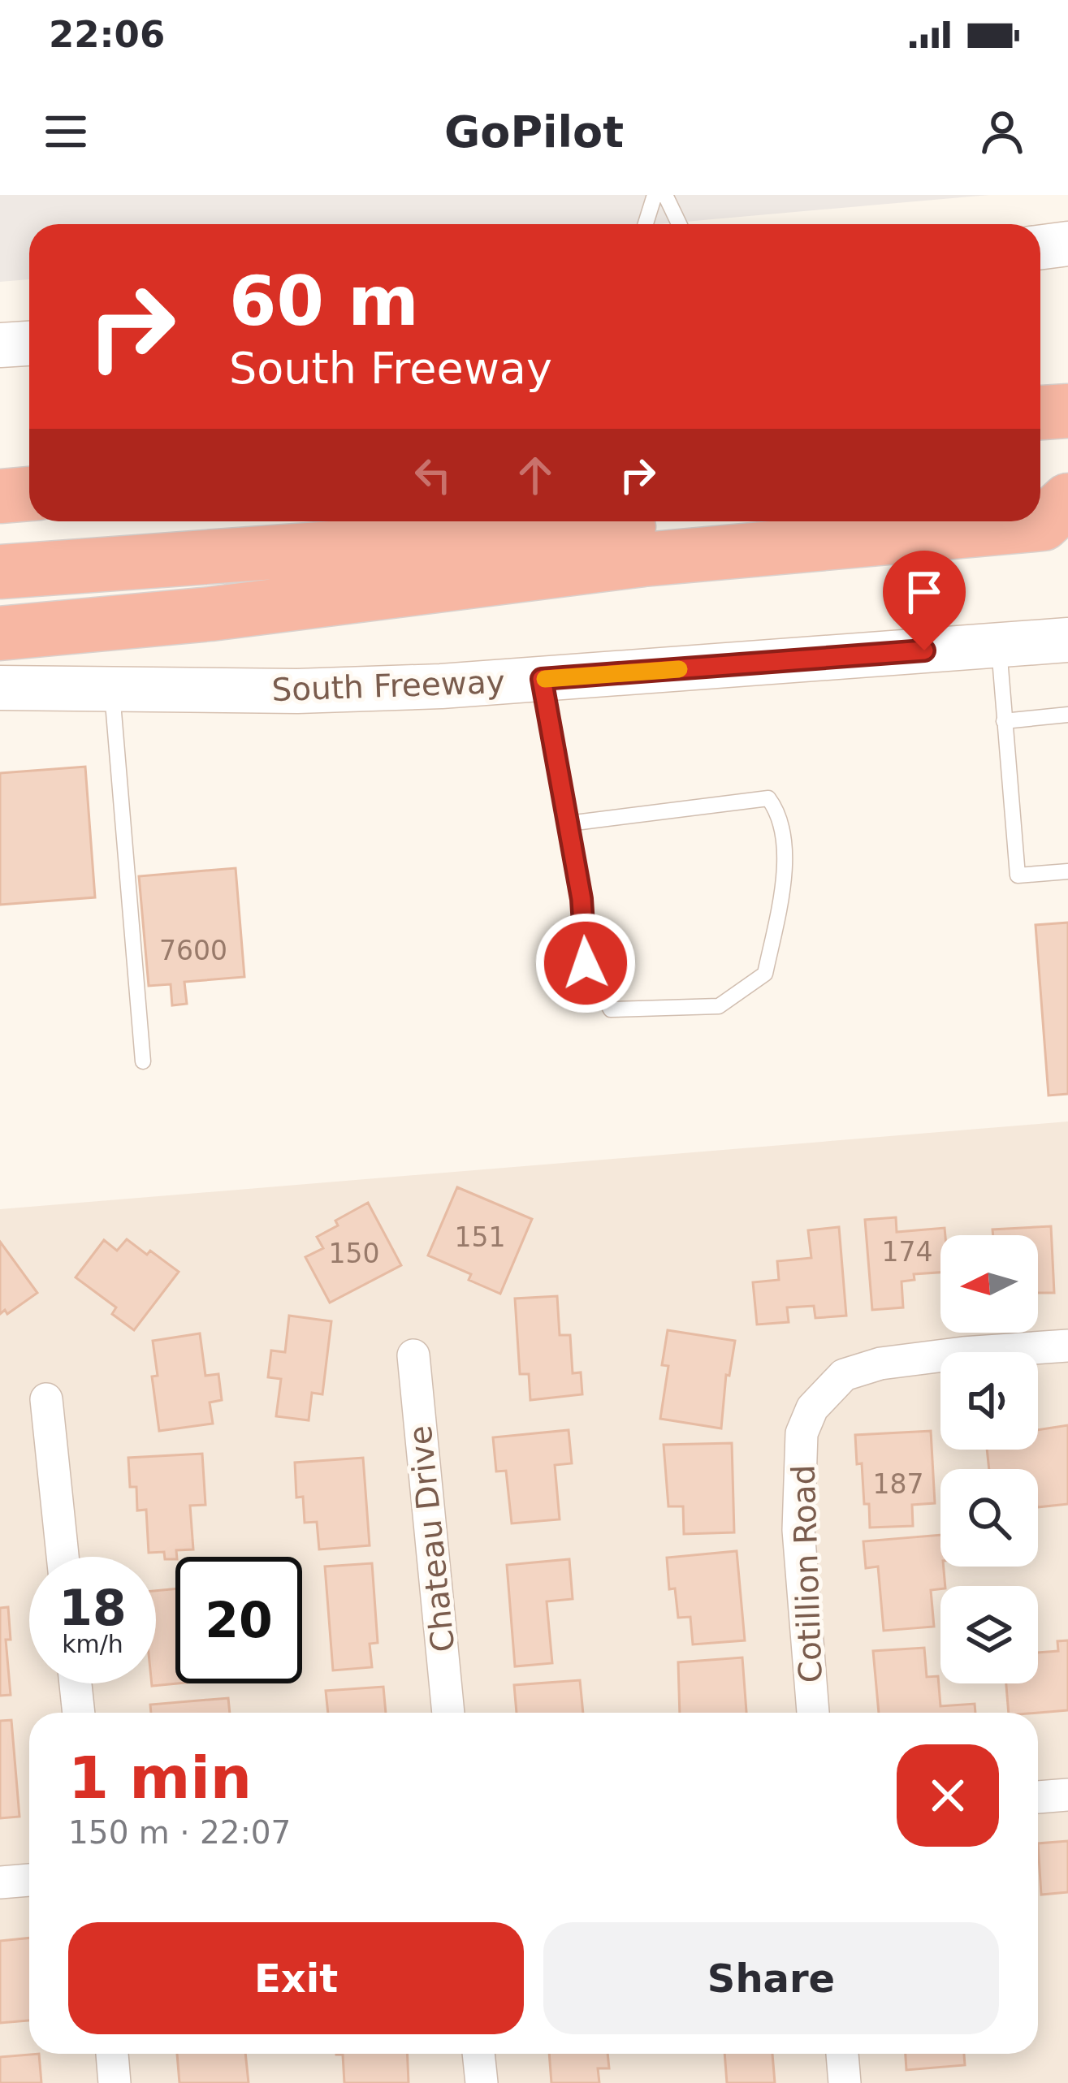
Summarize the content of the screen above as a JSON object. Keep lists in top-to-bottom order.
{
  "streets": {
    "main road": ["South Freeway"],
    "street": ["Chateau Drive", "Cotillion Road"]
  },
  "house_numbers": [
    "7600",
    "151",
    "174",
    "150",
    "187"
  ],
  "north": "left",
  "page": {
    "status": "22:06",
    "header": "GoPilot",
    "turn": ["60 m", "South Freeway"],
    "speed": "18 km/h",
    "limit": "20",
    "heading": ["1 min", "150 m · 22:07"],
    "buttons": ["Exit", "Share"]
  }
}
